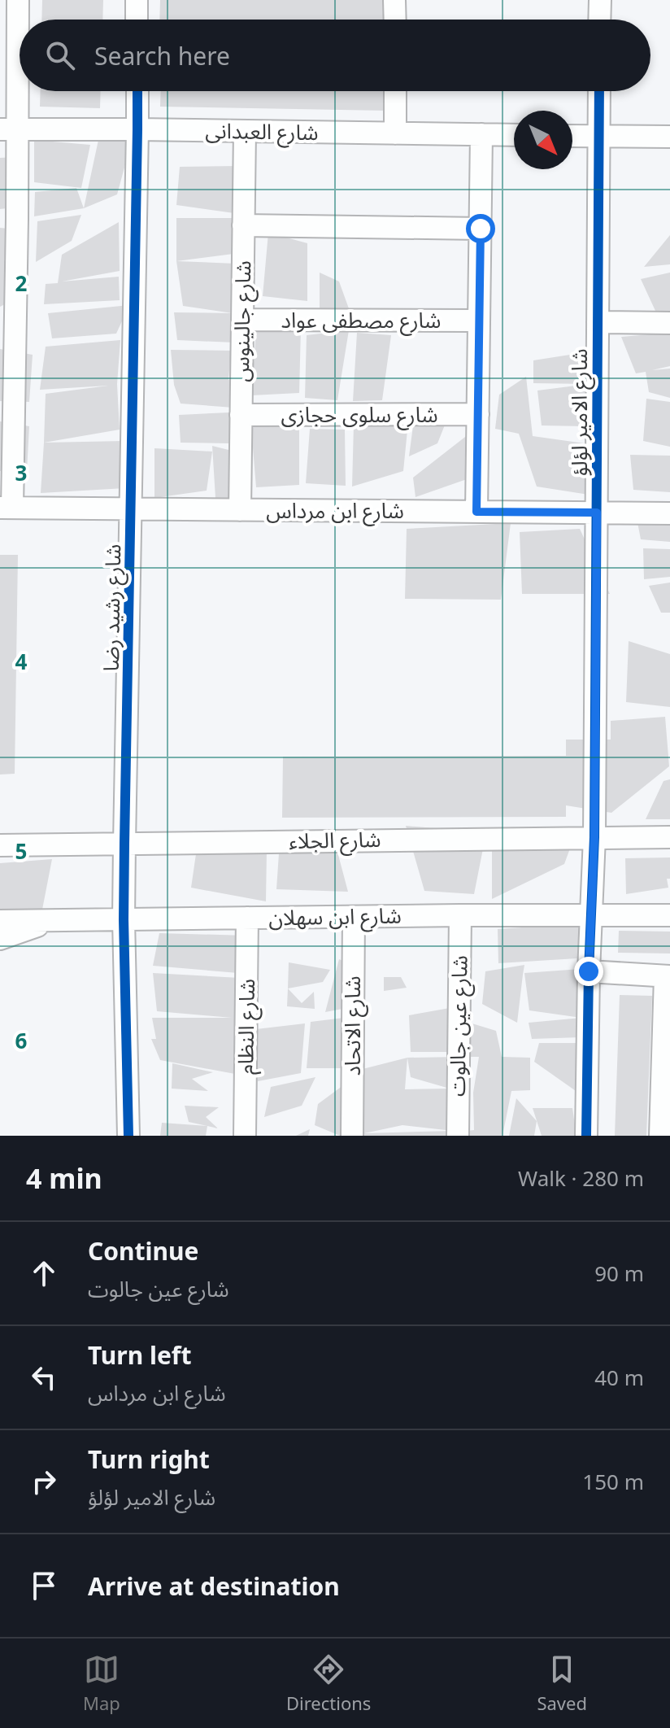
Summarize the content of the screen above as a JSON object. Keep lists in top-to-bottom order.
{
  "streets": {
    "street": [
      "شارع العبدانى",
      "شارع مصطفى عواد",
      "شارع جالينوس",
      "شارع الامير لؤلؤ",
      "شارع سلوى حجازى",
      "شارع ابن مرداس",
      "شارع رشيد رضا",
      "شارع الجلاء",
      "شارع ابن سهلان",
      "شارع الاتحاد",
      "شارع عين جالوت",
      "شارع النظام"
    ]
  },
  "crossings": [
    ["شارع العبدانى", "شارع جالينوس"],
    ["شارع العبدانى", "شارع رشيد رضا"],
    ["شارع مصطفى عواد", "شارع جالينوس"],
    ["شارع جالينوس", "شارع سلوى حجازى"],
    ["شارع جالينوس", "شارع ابن مرداس"],
    ["شارع الامير لؤلؤ", "شارع ابن مرداس"],
    ["شارع الامير لؤلؤ", "شارع الجلاء"],
    ["شارع الامير لؤلؤ", "شارع ابن سهلان"],
    ["شارع ابن مرداس", "شارع رشيد رضا"],
    ["شارع رشيد رضا", "شارع الجلاء"],
    ["شارع رشيد رضا", "شارع ابن سهلان"],
    ["شارع ابن سهلان", "شارع الاتحاد"],
    ["شارع ابن سهلان", "شارع عين جالوت"],
    ["شارع ابن سهلان", "شارع النظام"]
  ],
  "north": "bottom right",
  "page": {
    "search": "Search here",
    "heading": ["4 min", "Walk · 280 m"],
    "list": [
      ["Continue", "شارع عين جالوت", "90 m"],
      ["Turn left", "شارع ابن مرداس", "40 m"],
      ["Turn right", "شارع الامير لؤلؤ", "150 m"],
      "Arrive at destination"
    ],
    "nav": ["Map", "Directions", "Saved"]
  },
  "grid": {
    "rows": [
      "2",
      "3",
      "4",
      "5",
      "6"
    ]
  }
}
